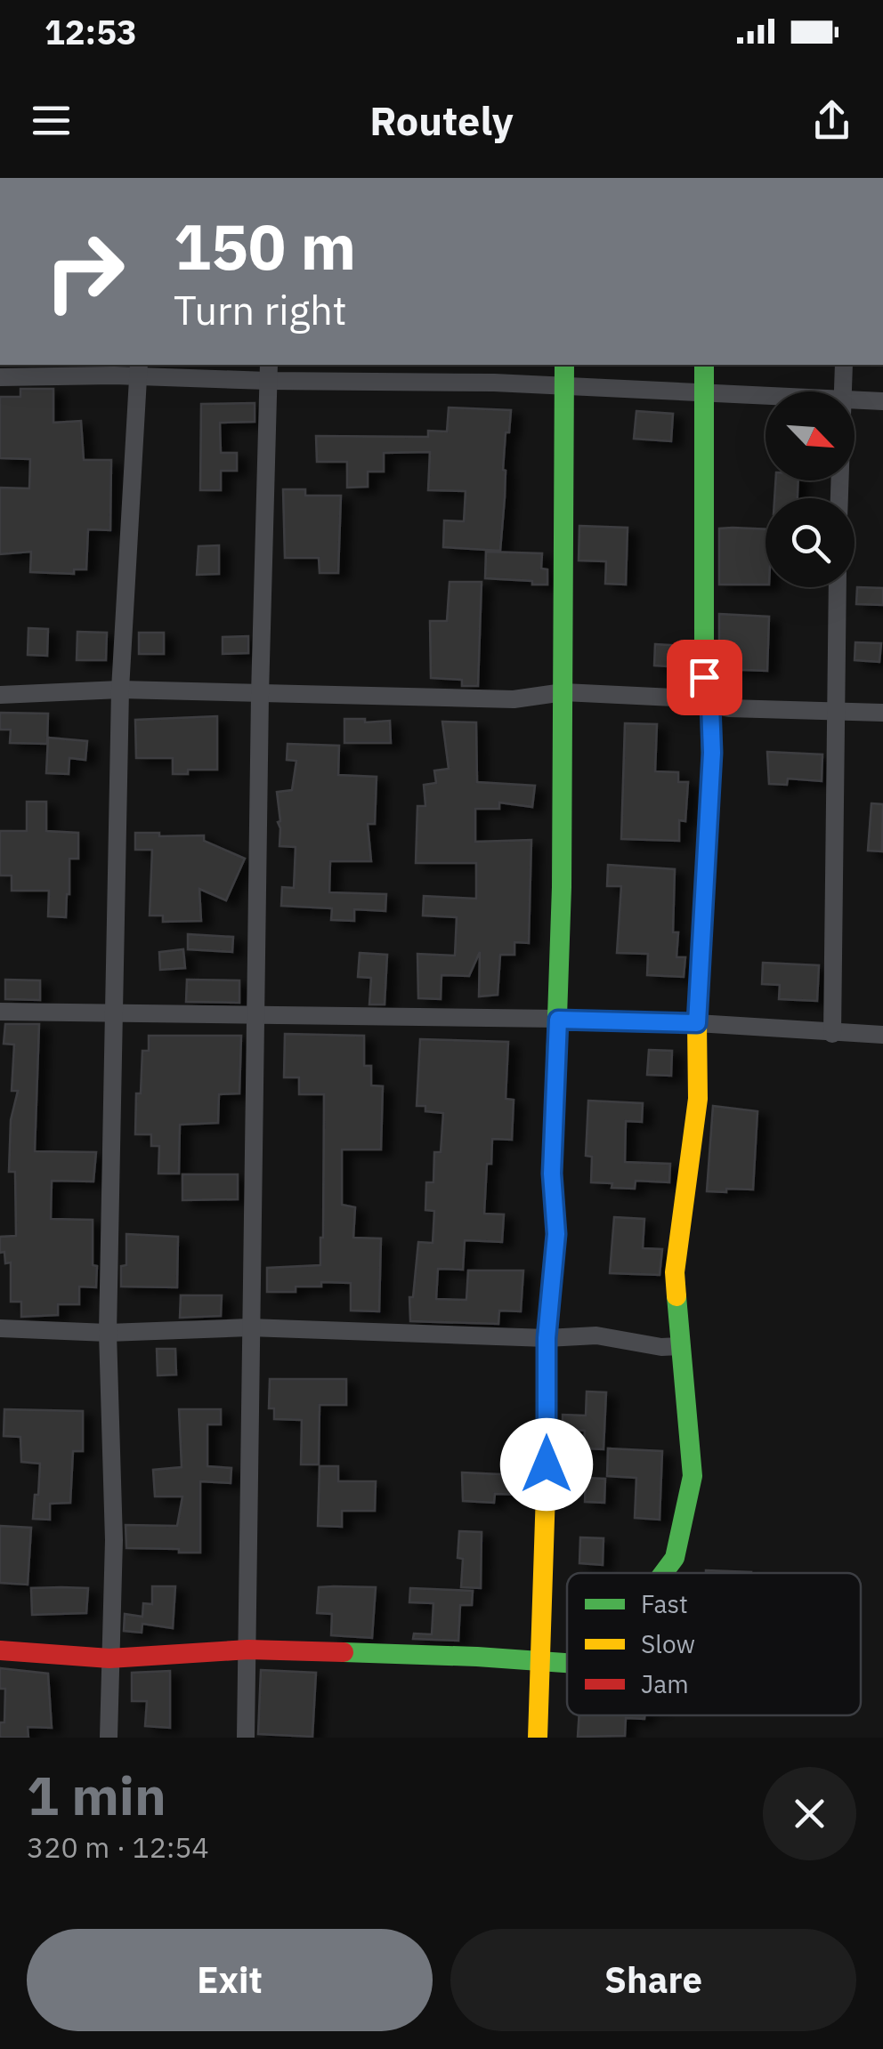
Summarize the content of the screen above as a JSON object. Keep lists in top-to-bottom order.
{
  "legend": ["Fast", "Slow", "Jam"],
  "north": "bottom right",
  "page": {
    "status": "12:53",
    "header": "Routely",
    "turn": ["150 m", "Turn right"],
    "heading": ["1 min", "320 m · 12:54"],
    "buttons": ["Exit", "Share"]
  }
}
